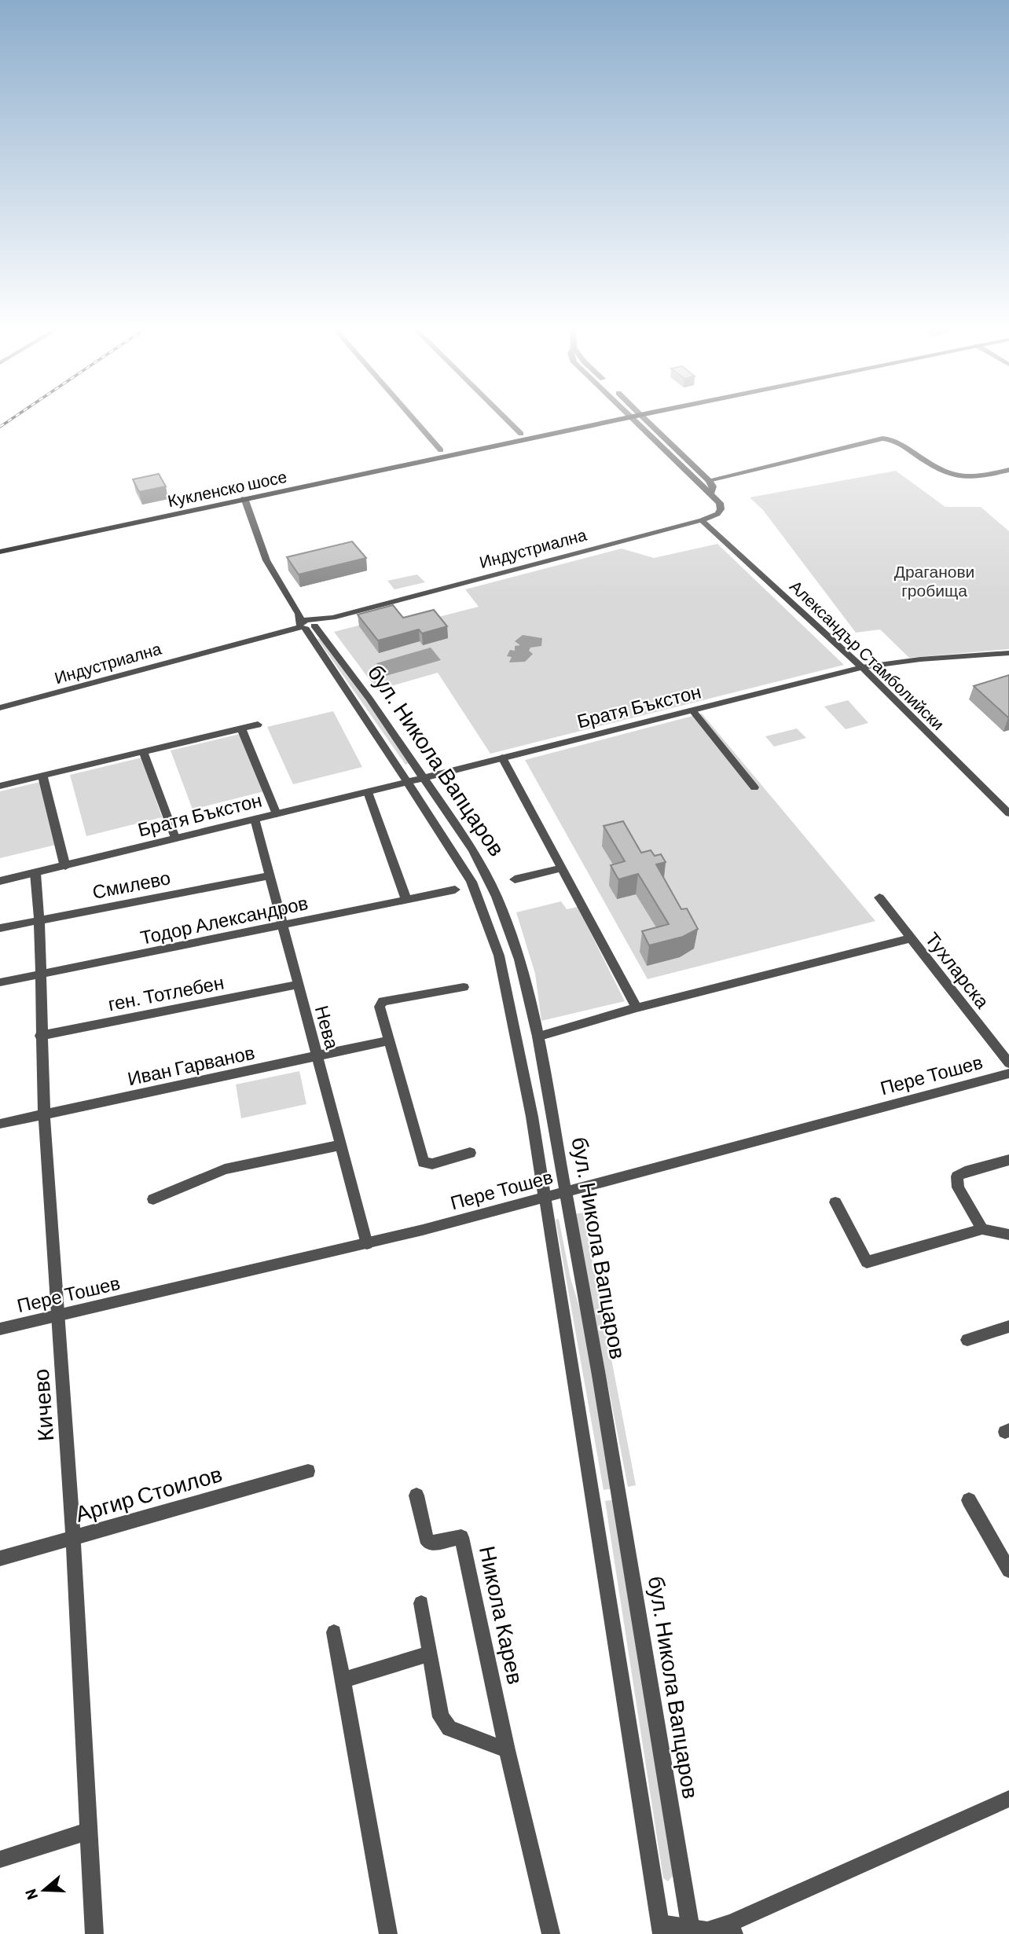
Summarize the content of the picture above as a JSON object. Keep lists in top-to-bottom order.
{
  "streets": {
    "main road": ["Кукленско шосе"],
    "street": [
      "Индустриална",
      "Александър Стамболийски",
      "Братя Бъкстон",
      "бул. Никола Вапцаров",
      "Смилево",
      "Тодор Александров",
      "Тухларска",
      "ген. Тотлебен",
      "Нева",
      "Иван Гарванов",
      "Пере Тошев",
      "Кичево",
      "Аргир Стоилов",
      "Никола Карев"
    ]
  },
  "crossings": [
    ["Кукленско шосе", "бул. Никола Вапцаров"],
    ["Индустриална", "Александър Стамболийски"],
    ["Индустриална", "бул. Никола Вапцаров"],
    ["Александър Стамболийски", "Братя Бъкстон"],
    ["Братя Бъкстон", "бул. Никола Вапцаров"],
    ["Братя Бъкстон", "Нева"],
    ["Братя Бъкстон", "Кичево"],
    ["бул. Никола Вапцаров", "Пере Тошев"],
    ["Смилево", "Нева"],
    ["Смилево", "Кичево"],
    ["Тодор Александров", "Нева"],
    ["Тодор Александров", "Кичево"],
    ["Тухларска", "Пере Тошев"],
    ["ген. Тотлебен", "Нева"],
    ["ген. Тотлебен", "Кичево"],
    ["Нева", "Иван Гарванов"],
    ["Нева", "Пере Тошев"],
    ["Иван Гарванов", "Кичево"],
    ["Пере Тошев", "Кичево"],
    ["Кичево", "Аргир Стоилов"]
  ],
  "parks": ["Драганови гробища"],
  "north": "left"
}
